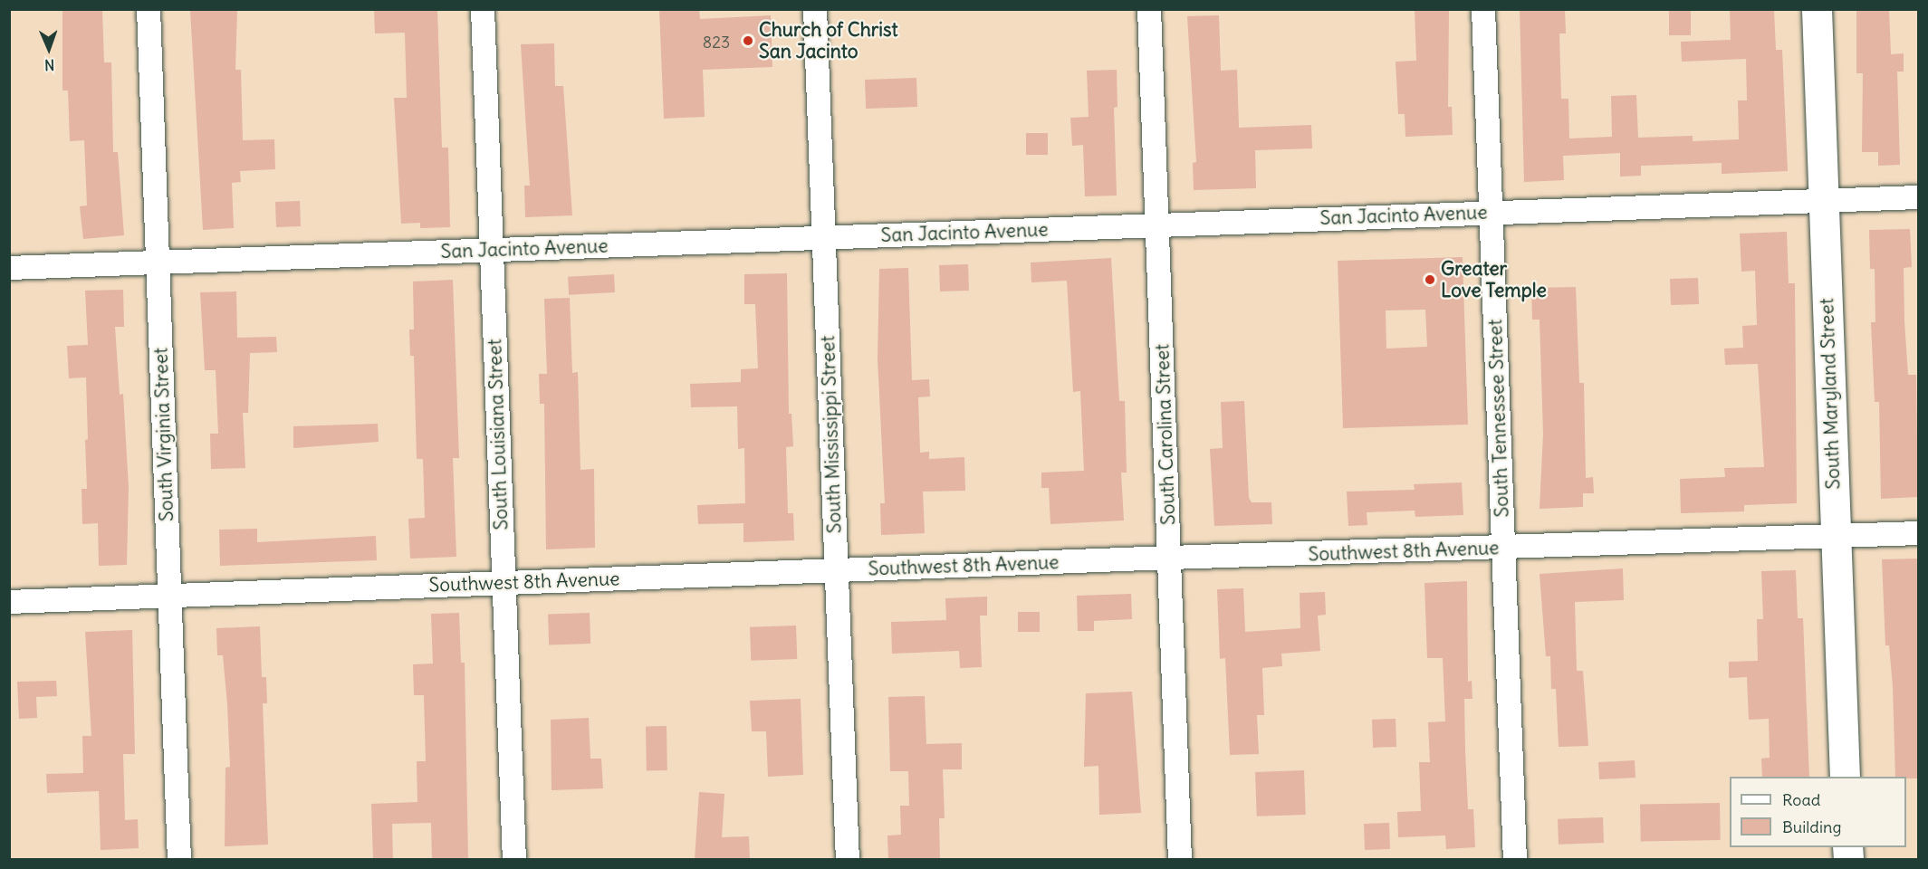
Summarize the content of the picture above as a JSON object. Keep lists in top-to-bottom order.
{
  "streets": {
    "street": [
      "San Jacinto Avenue",
      "South Maryland Street",
      "South Tennessee Street",
      "South Virginia Street",
      "South Louisiana Street",
      "South Mississippi Street",
      "South Carolina Street",
      "Southwest 8th Avenue"
    ]
  },
  "crossings": [
    ["San Jacinto Avenue", "South Maryland Street"],
    ["San Jacinto Avenue", "South Tennessee Street"],
    ["San Jacinto Avenue", "South Virginia Street"],
    ["San Jacinto Avenue", "South Louisiana Street"],
    ["San Jacinto Avenue", "South Mississippi Street"],
    ["San Jacinto Avenue", "South Carolina Street"],
    ["South Maryland Street", "Southwest 8th Avenue"],
    ["South Tennessee Street", "Southwest 8th Avenue"],
    ["South Virginia Street", "Southwest 8th Avenue"],
    ["South Louisiana Street", "Southwest 8th Avenue"],
    ["South Mississippi Street", "Southwest 8th Avenue"],
    ["South Carolina Street", "Southwest 8th Avenue"]
  ],
  "places": ["Church of Christ San Jacinto", "Greater Love Temple"],
  "house_numbers": ["823"],
  "legend": ["Road", "Building"],
  "north": "bottom"
}
